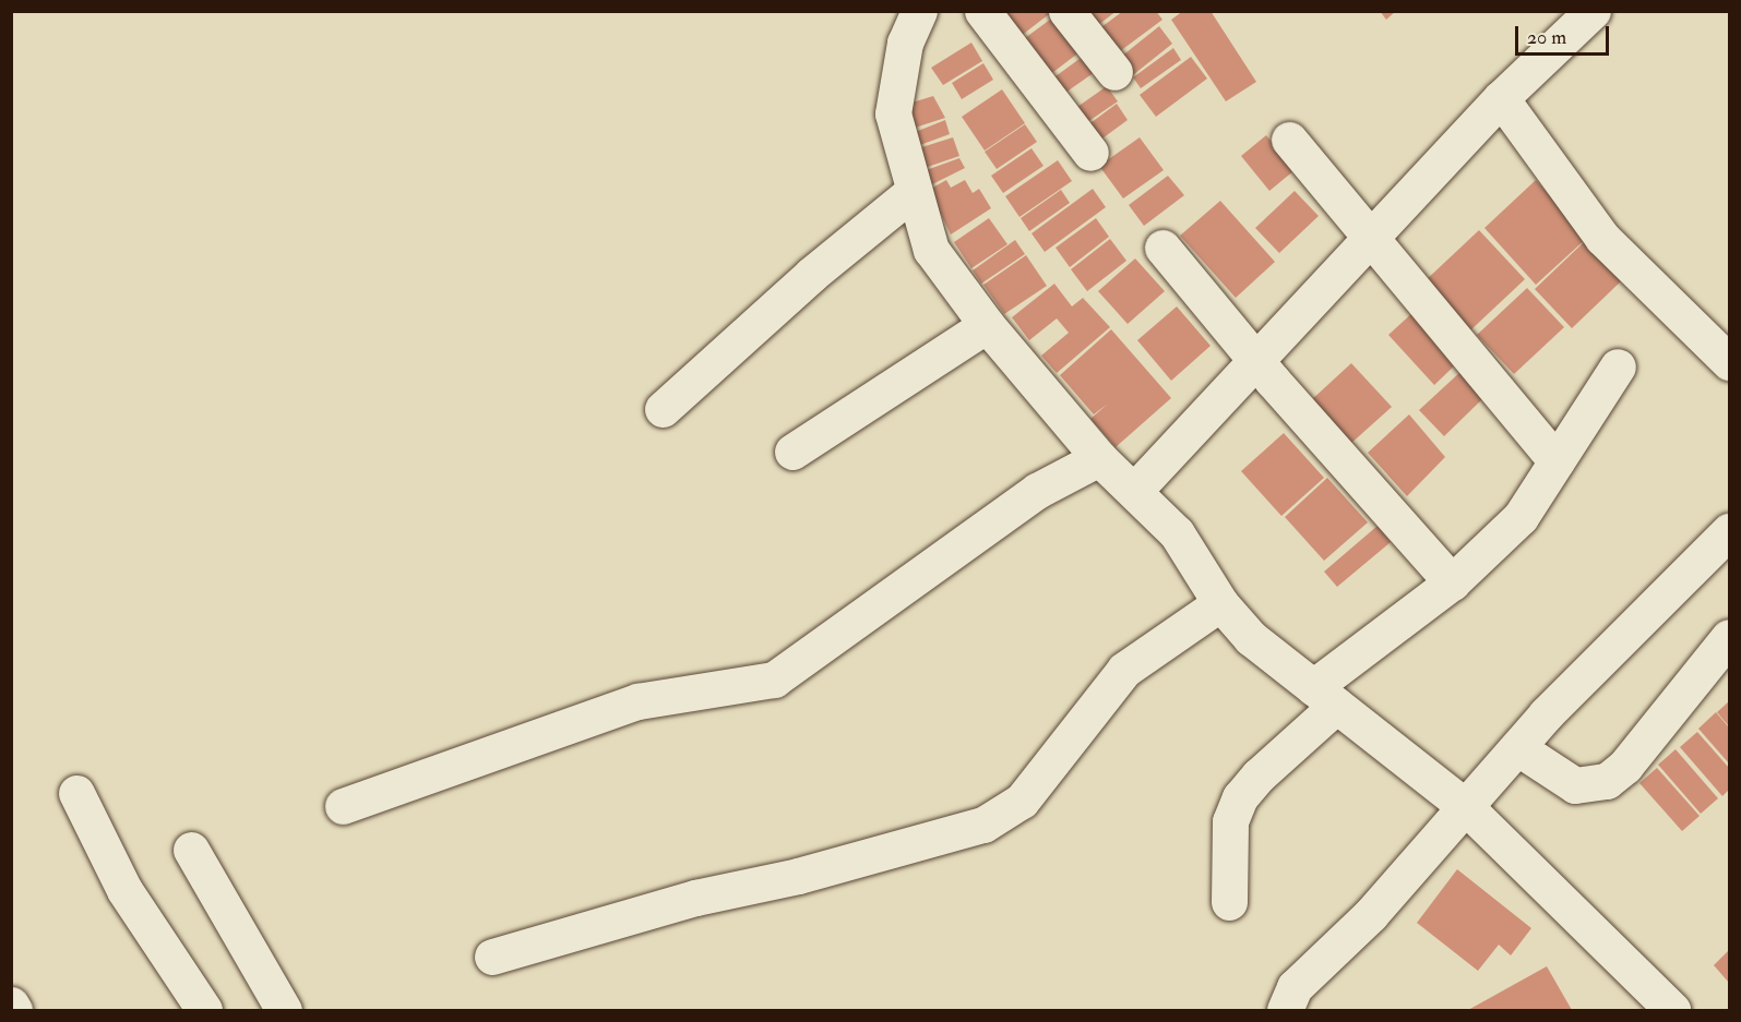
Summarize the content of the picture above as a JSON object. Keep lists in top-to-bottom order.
{
  "scale_bar": "20 m"
}
